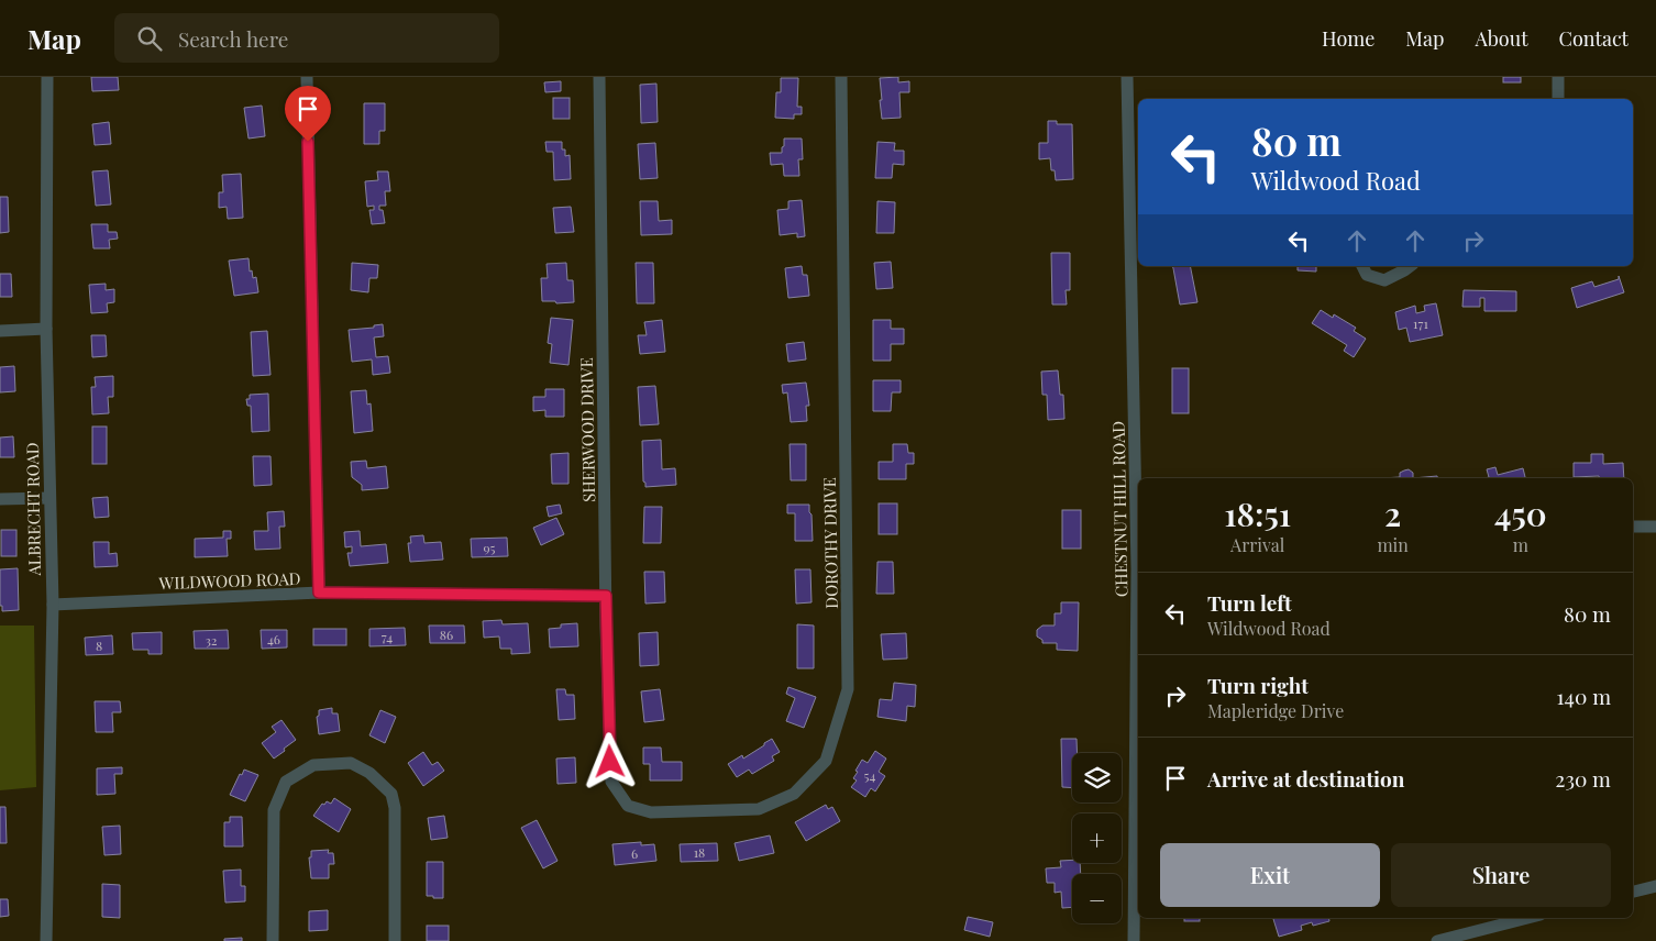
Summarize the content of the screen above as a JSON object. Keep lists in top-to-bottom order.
{
  "streets": {
    "street": [
      "SHERWOOD DRIVE",
      "ALBRECHT ROAD",
      "CHESTNUT HILL ROAD",
      "DOROTHY DRIVE",
      "WILDWOOD ROAD"
    ]
  },
  "crossings": [
    ["SHERWOOD DRIVE", "DOROTHY DRIVE"],
    ["SHERWOOD DRIVE", "WILDWOOD ROAD"],
    ["ALBRECHT ROAD", "WILDWOOD ROAD"]
  ],
  "house_numbers": [
    "171",
    "95",
    "86",
    "74",
    "46",
    "32",
    "8",
    "54",
    "18",
    "6"
  ],
  "page": {
    "header": "Map",
    "search": "Search here",
    "nav": [
      "Home",
      "Map",
      "About",
      "Contact"
    ],
    "turn": ["80 m", "Wildwood Road"],
    "eta": [
      "18:51",
      "Arrival",
      "2",
      "min",
      "450",
      "m"
    ],
    "list": [
      {
        "name": "Turn left",
        "note": "Wildwood Road",
        "value": "80 m"
      },
      {
        "name": "Turn right",
        "note": "Mapleridge Drive",
        "value": "140 m"
      },
      {
        "name": "Arrive at destination",
        "value": "230 m"
      }
    ],
    "map_buttons": ["+", "−"],
    "buttons": ["Exit", "Share"]
  }
}
